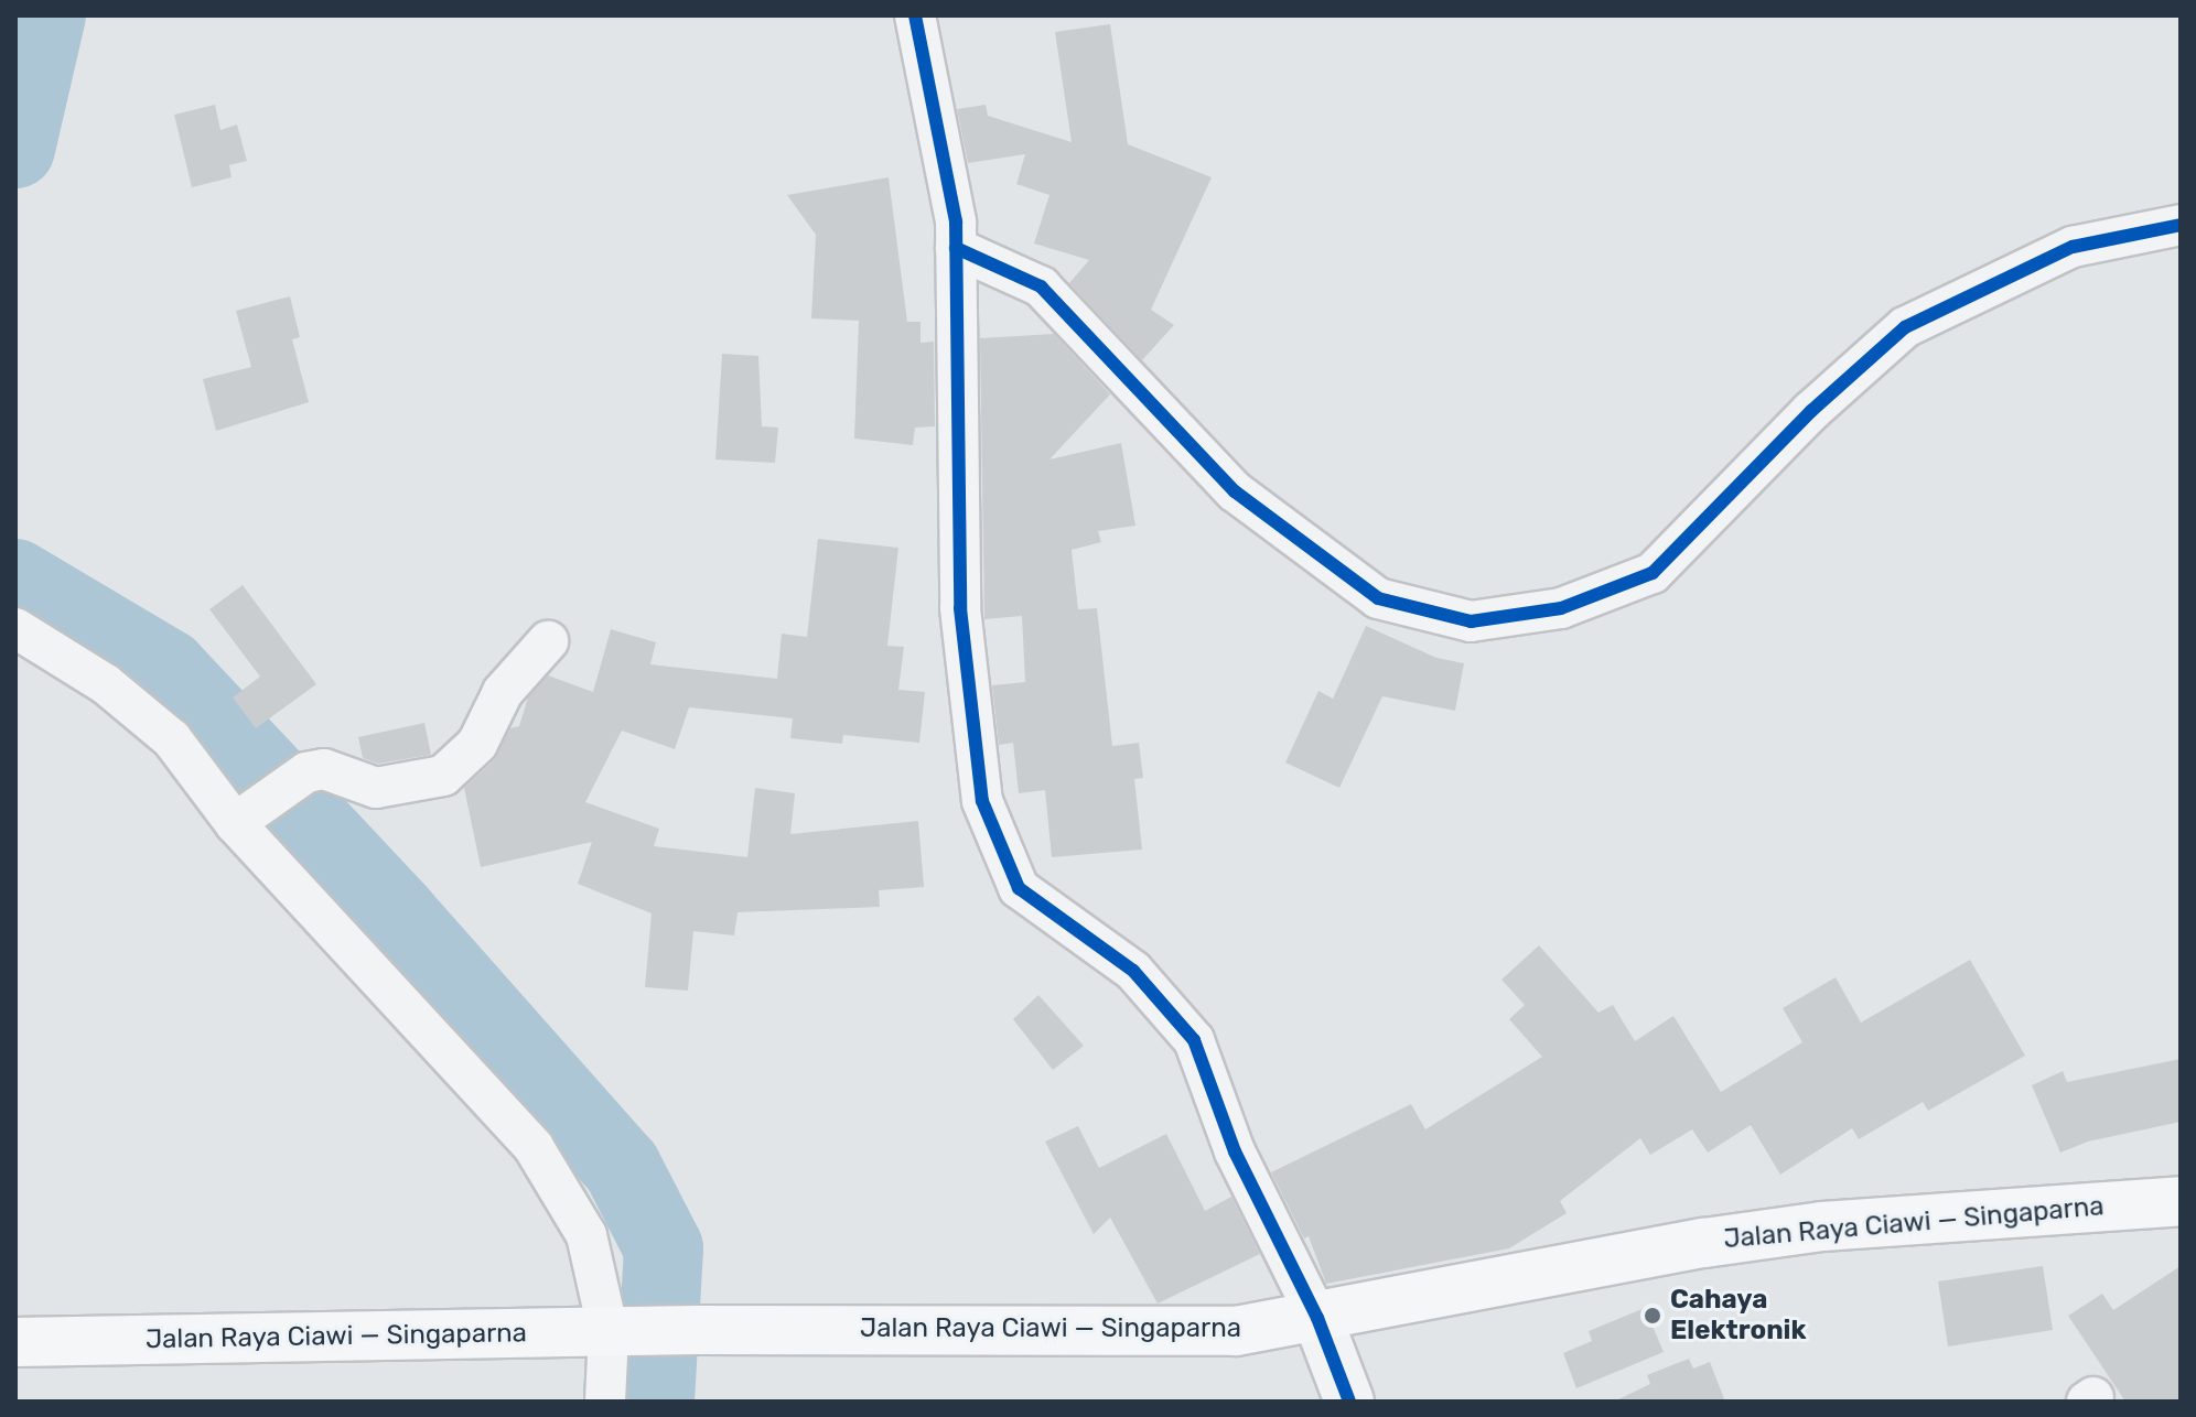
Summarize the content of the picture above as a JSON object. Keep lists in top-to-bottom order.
{
  "streets": {
    "main road": ["Jalan Raya Ciawi — Singaparna"]
  },
  "places": ["Cahaya Elektronik"]
}
